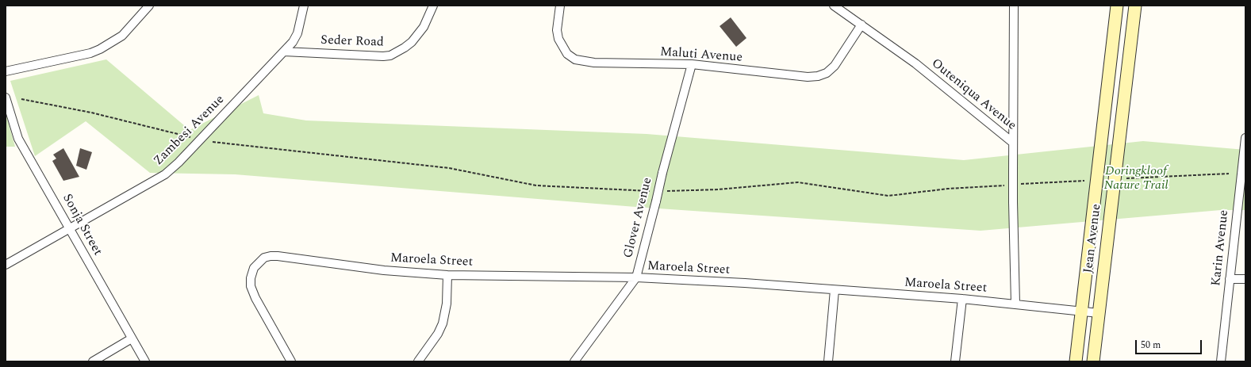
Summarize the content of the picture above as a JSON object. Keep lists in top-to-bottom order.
{
  "streets": {
    "main road": ["Jean Avenue"],
    "street": [
      "Seder Road",
      "Maluti Avenue",
      "Outeniqua Avenue",
      "Zambesi Avenue",
      "Glover Avenue",
      "Sonja Street",
      "Karin Avenue",
      "Maroela Street"
    ]
  },
  "crossings": [
    ["Seder Road", "Zambesi Avenue"],
    ["Maluti Avenue", "Outeniqua Avenue"],
    ["Maluti Avenue", "Glover Avenue"],
    ["Outeniqua Avenue", "Maroela Street"],
    ["Zambesi Avenue", "Sonja Street"],
    ["Glover Avenue", "Maroela Street"],
    ["Jean Avenue", "Maroela Street"]
  ],
  "parks": ["Doringkloof Nature Trail"],
  "scale_bar": "50 m"
}
